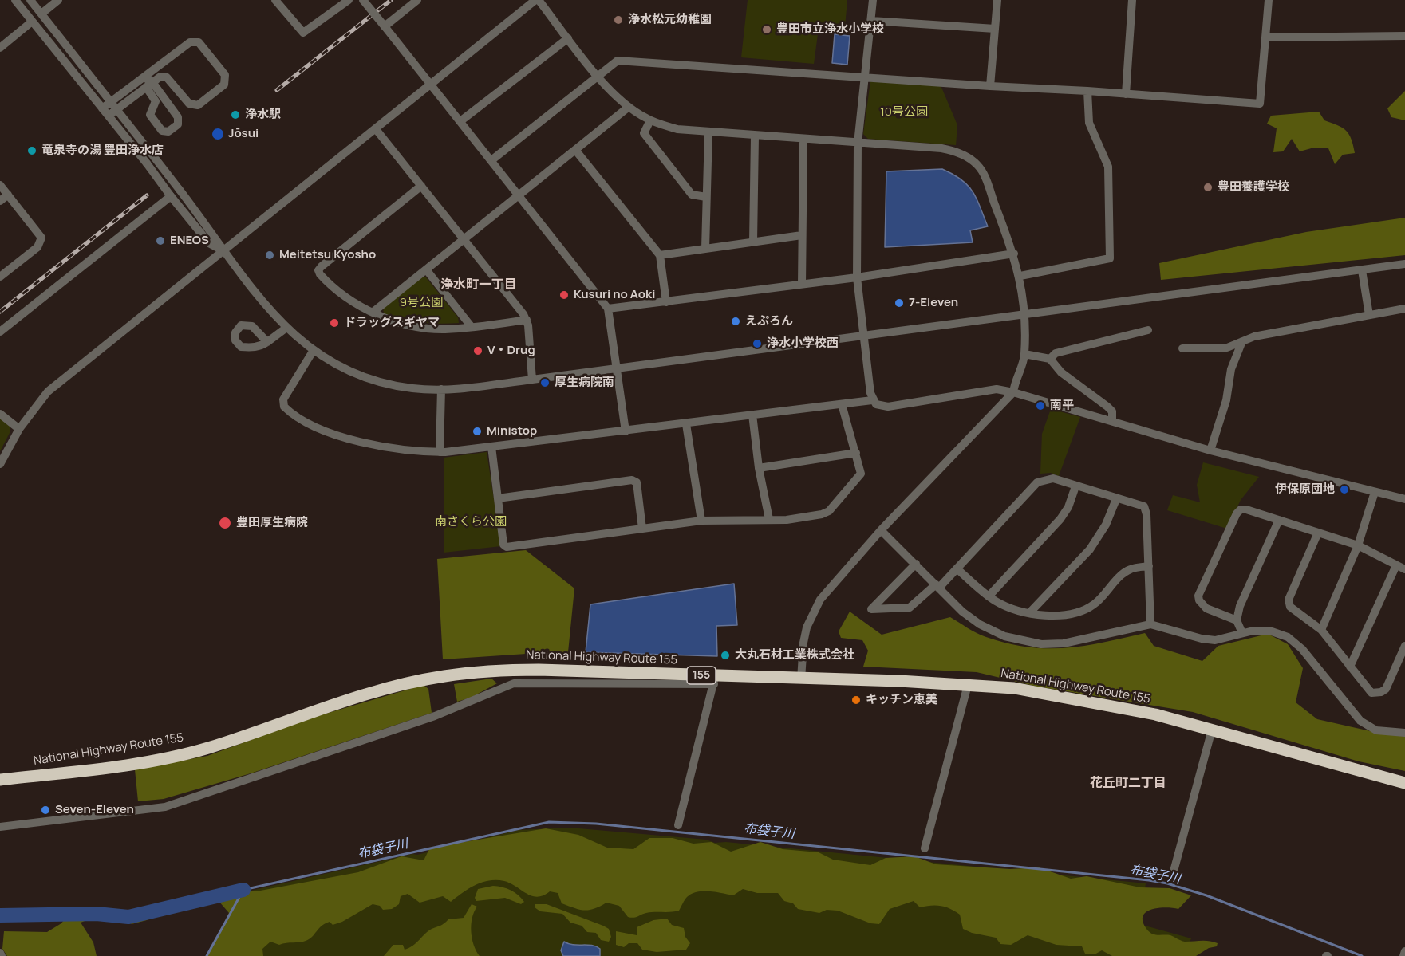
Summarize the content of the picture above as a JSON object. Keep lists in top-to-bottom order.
{
  "streets": {
    "highway": ["National Highway Route 155", "155"]
  },
  "districts": ["浄水町一丁目", "花丘町二丁目"],
  "water": ["布袋子川"],
  "parks": ["10号公園", "9号公園", "南さくら公園"],
  "places": [
    "浄水松元幼稚園",
    "豊田市立浄水小学校",
    "浄水駅",
    "Jōsui",
    "竜泉寺の湯 豊田浄水店",
    "豊田養護学校",
    "ENEOS",
    "Meitetsu Kyosho",
    "Kusuri no Aoki",
    "7-Eleven",
    "えぷろん",
    "ドラッグスギヤマ",
    "浄水小学校西",
    "V・Drug",
    "厚生病院南",
    "南平",
    "Ministop",
    "伊保原団地",
    "豊田厚生病院",
    "大丸石材工業株式会社",
    "キッチン恵美",
    "Seven-Eleven"
  ]
}
